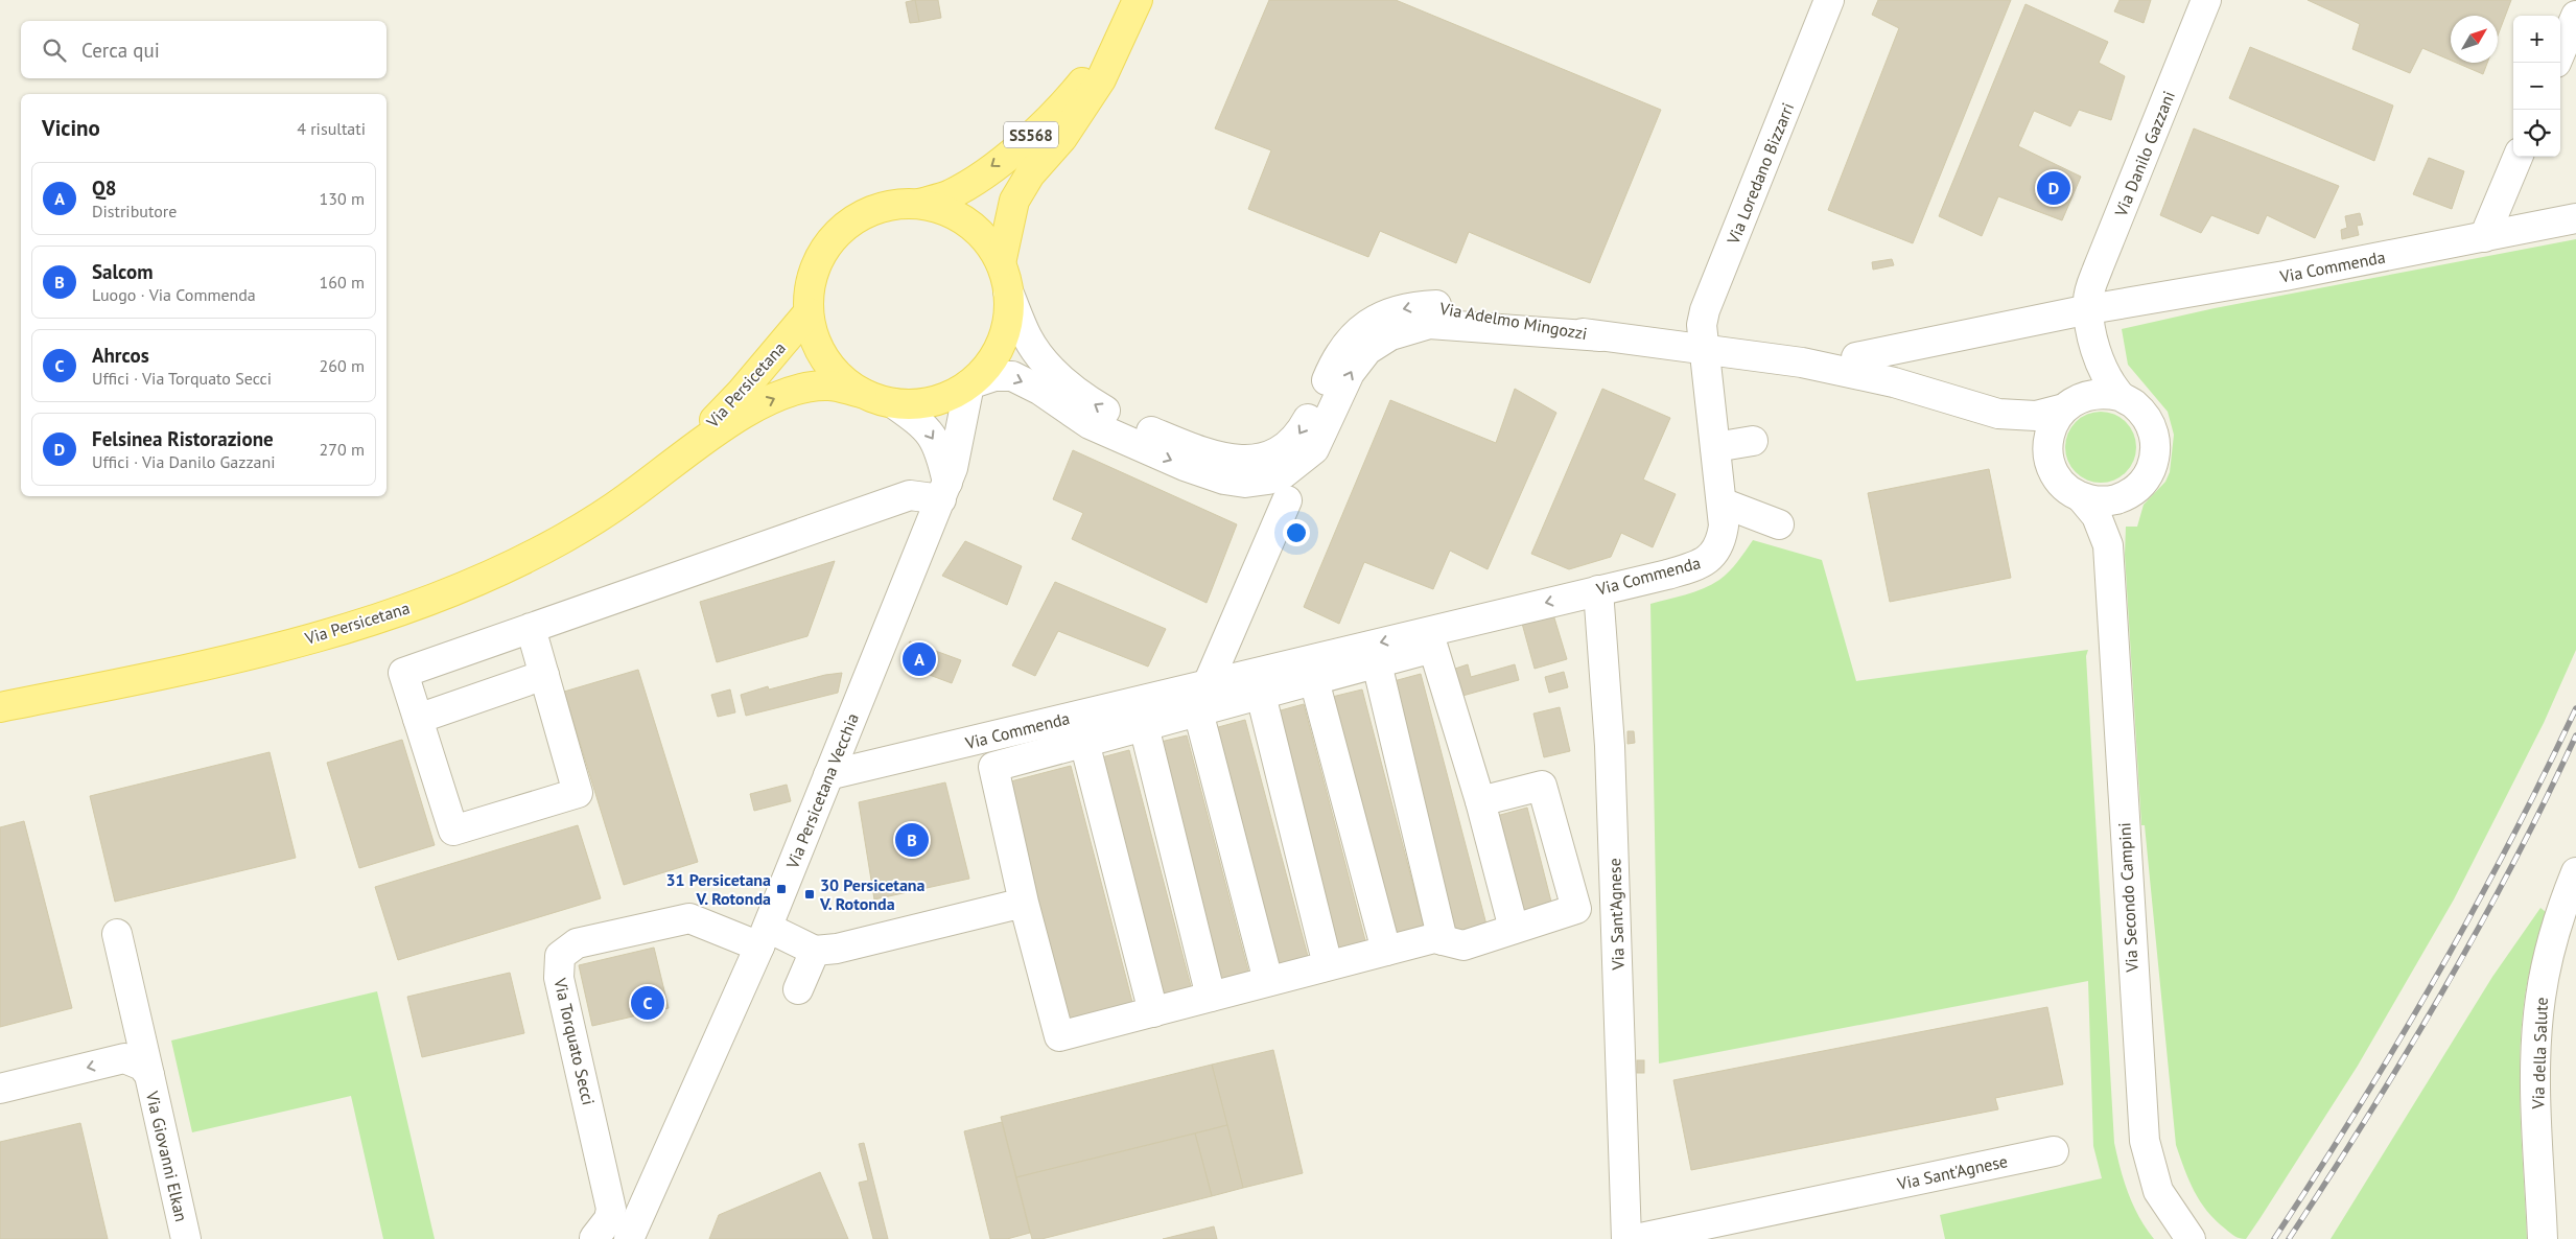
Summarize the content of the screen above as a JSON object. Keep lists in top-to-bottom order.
{
  "streets": {
    "main road": ["SS568", "Via Persicetana"],
    "street": [
      "Via Danilo Gazzani",
      "Via Loredano Bizzarri",
      "Via Commenda",
      "Via Adelmo Mingozzi",
      "Via Persicetana Vecchia",
      "Via Secondo Campini",
      "Via Sant'Agnese",
      "Via Torquato Secci",
      "Via della Salute",
      "Via Giovanni Elkan"
    ]
  },
  "crossings": [
    ["Via Danilo Gazzani", "Via Commenda"],
    ["Via Loredano Bizzarri", "Via Commenda"],
    ["Via Loredano Bizzarri", "Via Adelmo Mingozzi"],
    ["Via Commenda", "Via Adelmo Mingozzi"],
    ["Via Commenda", "Via Persicetana Vecchia"],
    ["Via Commenda", "Via Sant'Agnese"],
    ["Via Adelmo Mingozzi", "Via Persicetana Vecchia"],
    ["Via Persicetana Vecchia", "Via Torquato Secci"]
  ],
  "places": {
    "transit": ["31 Persicetana V. Rotonda", "30 Persicetana V. Rotonda"]
  },
  "north": "top right",
  "page": {
    "map_buttons": ["+", "−"],
    "search": "Cerca qui",
    "heading": ["Vicino", "4 risultati"],
    "list": [
      {
        "mark": "A",
        "name": "Q8",
        "note": "Distributore",
        "value": "130 m"
      },
      {
        "mark": "B",
        "name": "Salcom",
        "note": "Luogo · Via Commenda",
        "value": "160 m"
      },
      {
        "mark": "C",
        "name": "Ahrcos",
        "note": "Uffici · Via Torquato Secci",
        "value": "260 m"
      },
      {
        "mark": "D",
        "name": "Felsinea Ristorazione",
        "note": "Uffici · Via Danilo Gazzani",
        "value": "270 m"
      }
    ],
    "pins": [
      "D",
      "A",
      "B",
      "C"
    ]
  }
}
